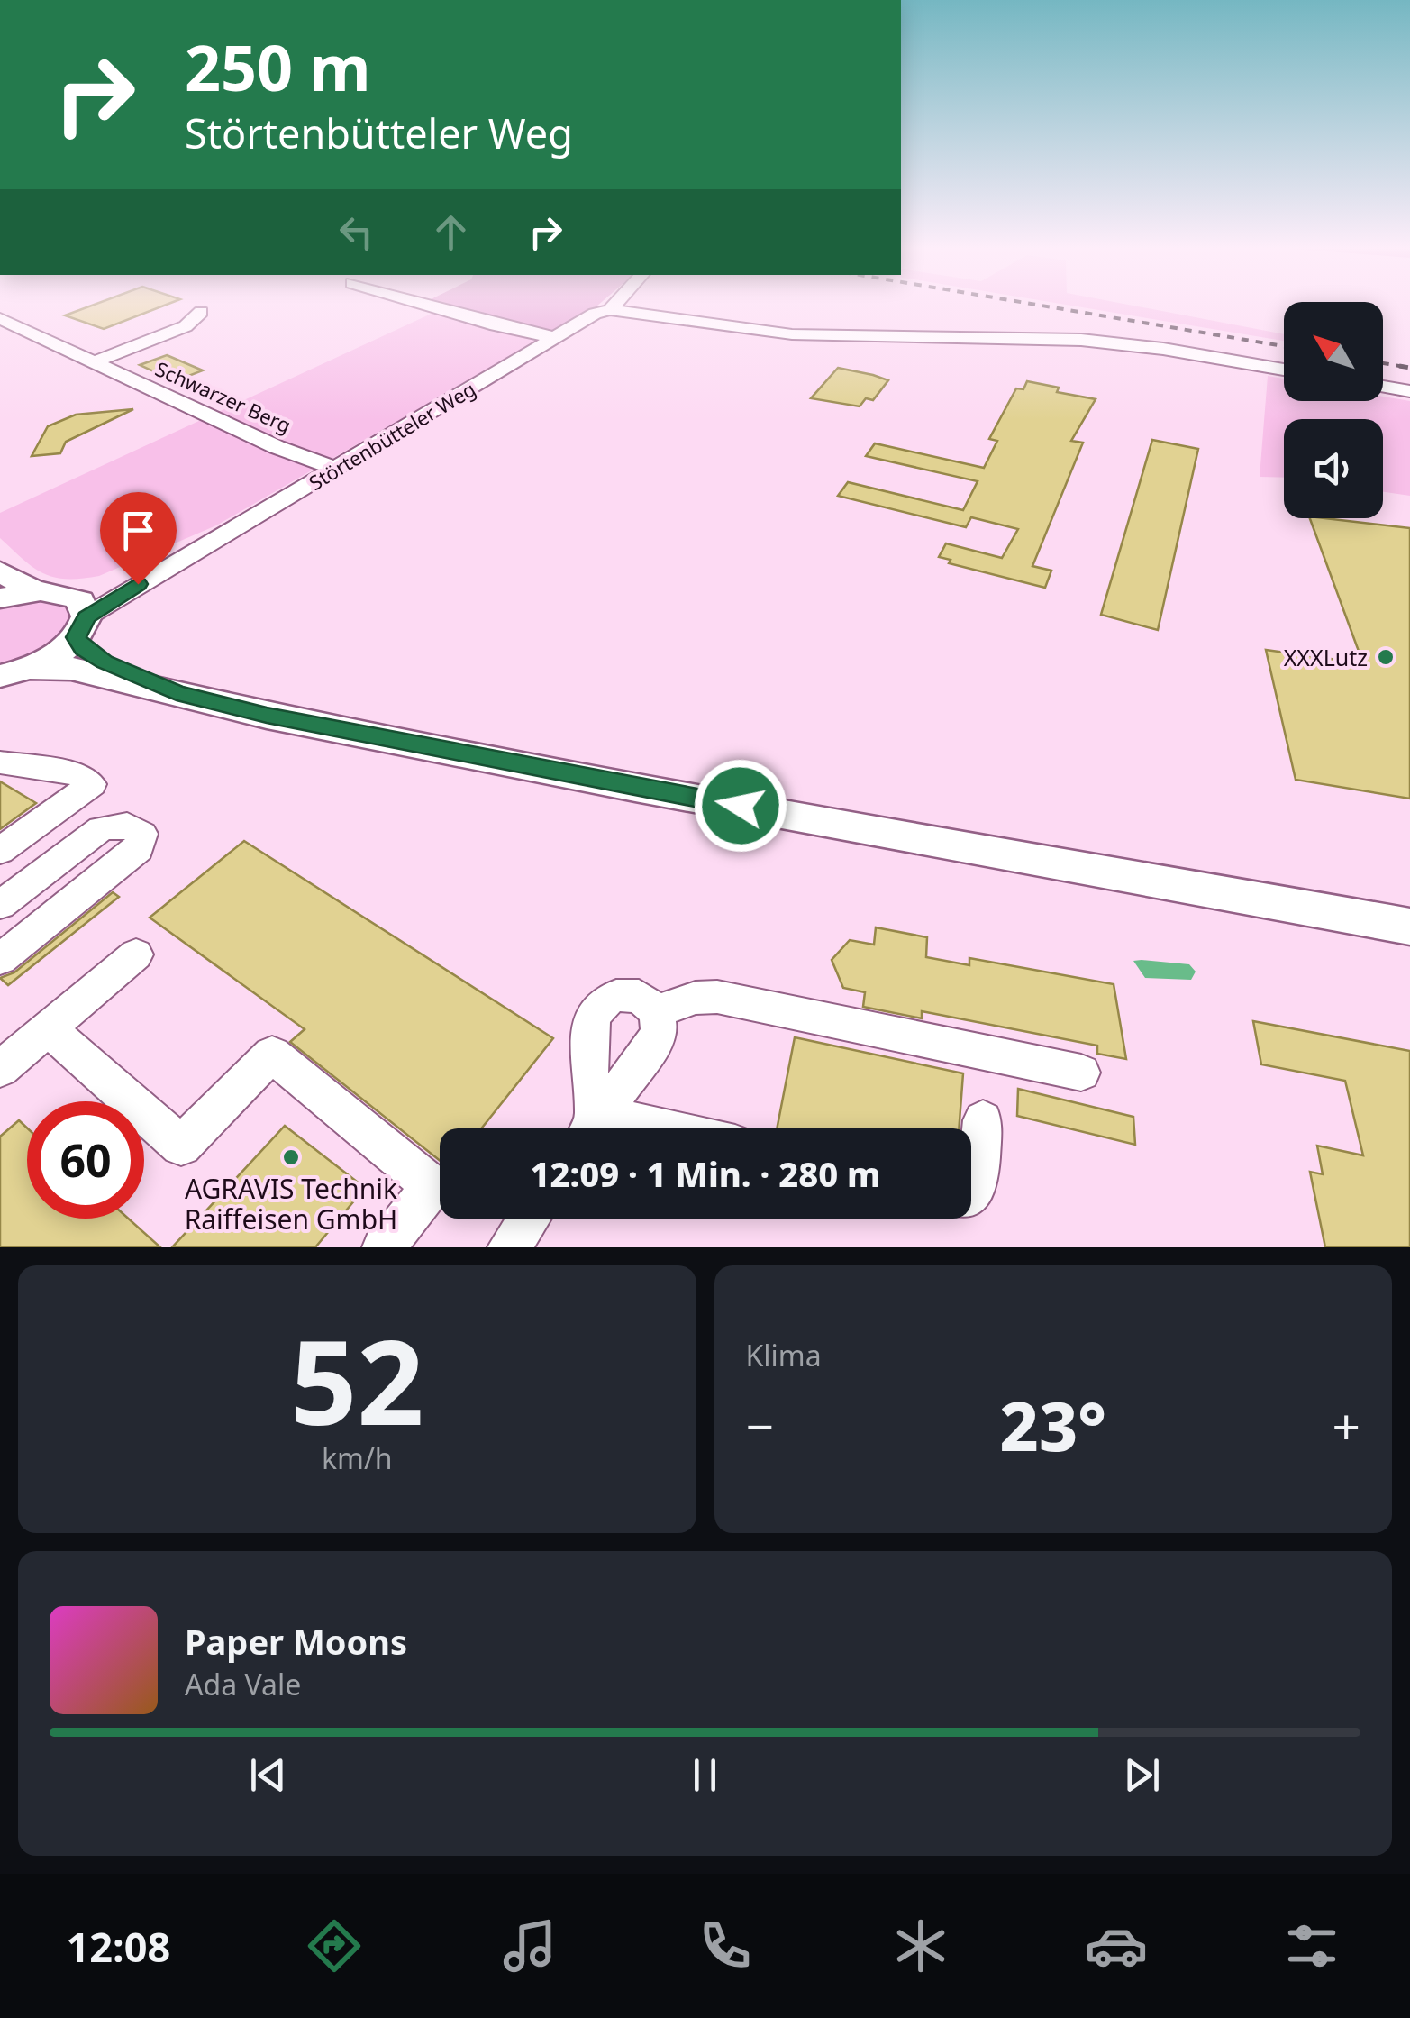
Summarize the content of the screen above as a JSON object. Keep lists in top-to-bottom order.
{
  "streets": {
    "street": ["Schwarzer Berg", "Störtenbütteler Weg"]
  },
  "crossings": [
    ["Schwarzer Berg", "Störtenbütteler Weg"]
  ],
  "places": ["XXXLutz", "AGRAVIS Technik Raiffeisen GmbH"],
  "north": "top left",
  "page": {
    "turn": ["250 m", "Störtenbütteler Weg"],
    "limit": "60",
    "trip": "12:09 · 1 Min. · 280 m",
    "tile": [
      ["52", "km/h"],
      "Klima"
    ],
    "heat": ["−", "23°", "+"],
    "song": ["Paper Moons", "Ada Vale"],
    "tabs": "12:08"
  }
}
